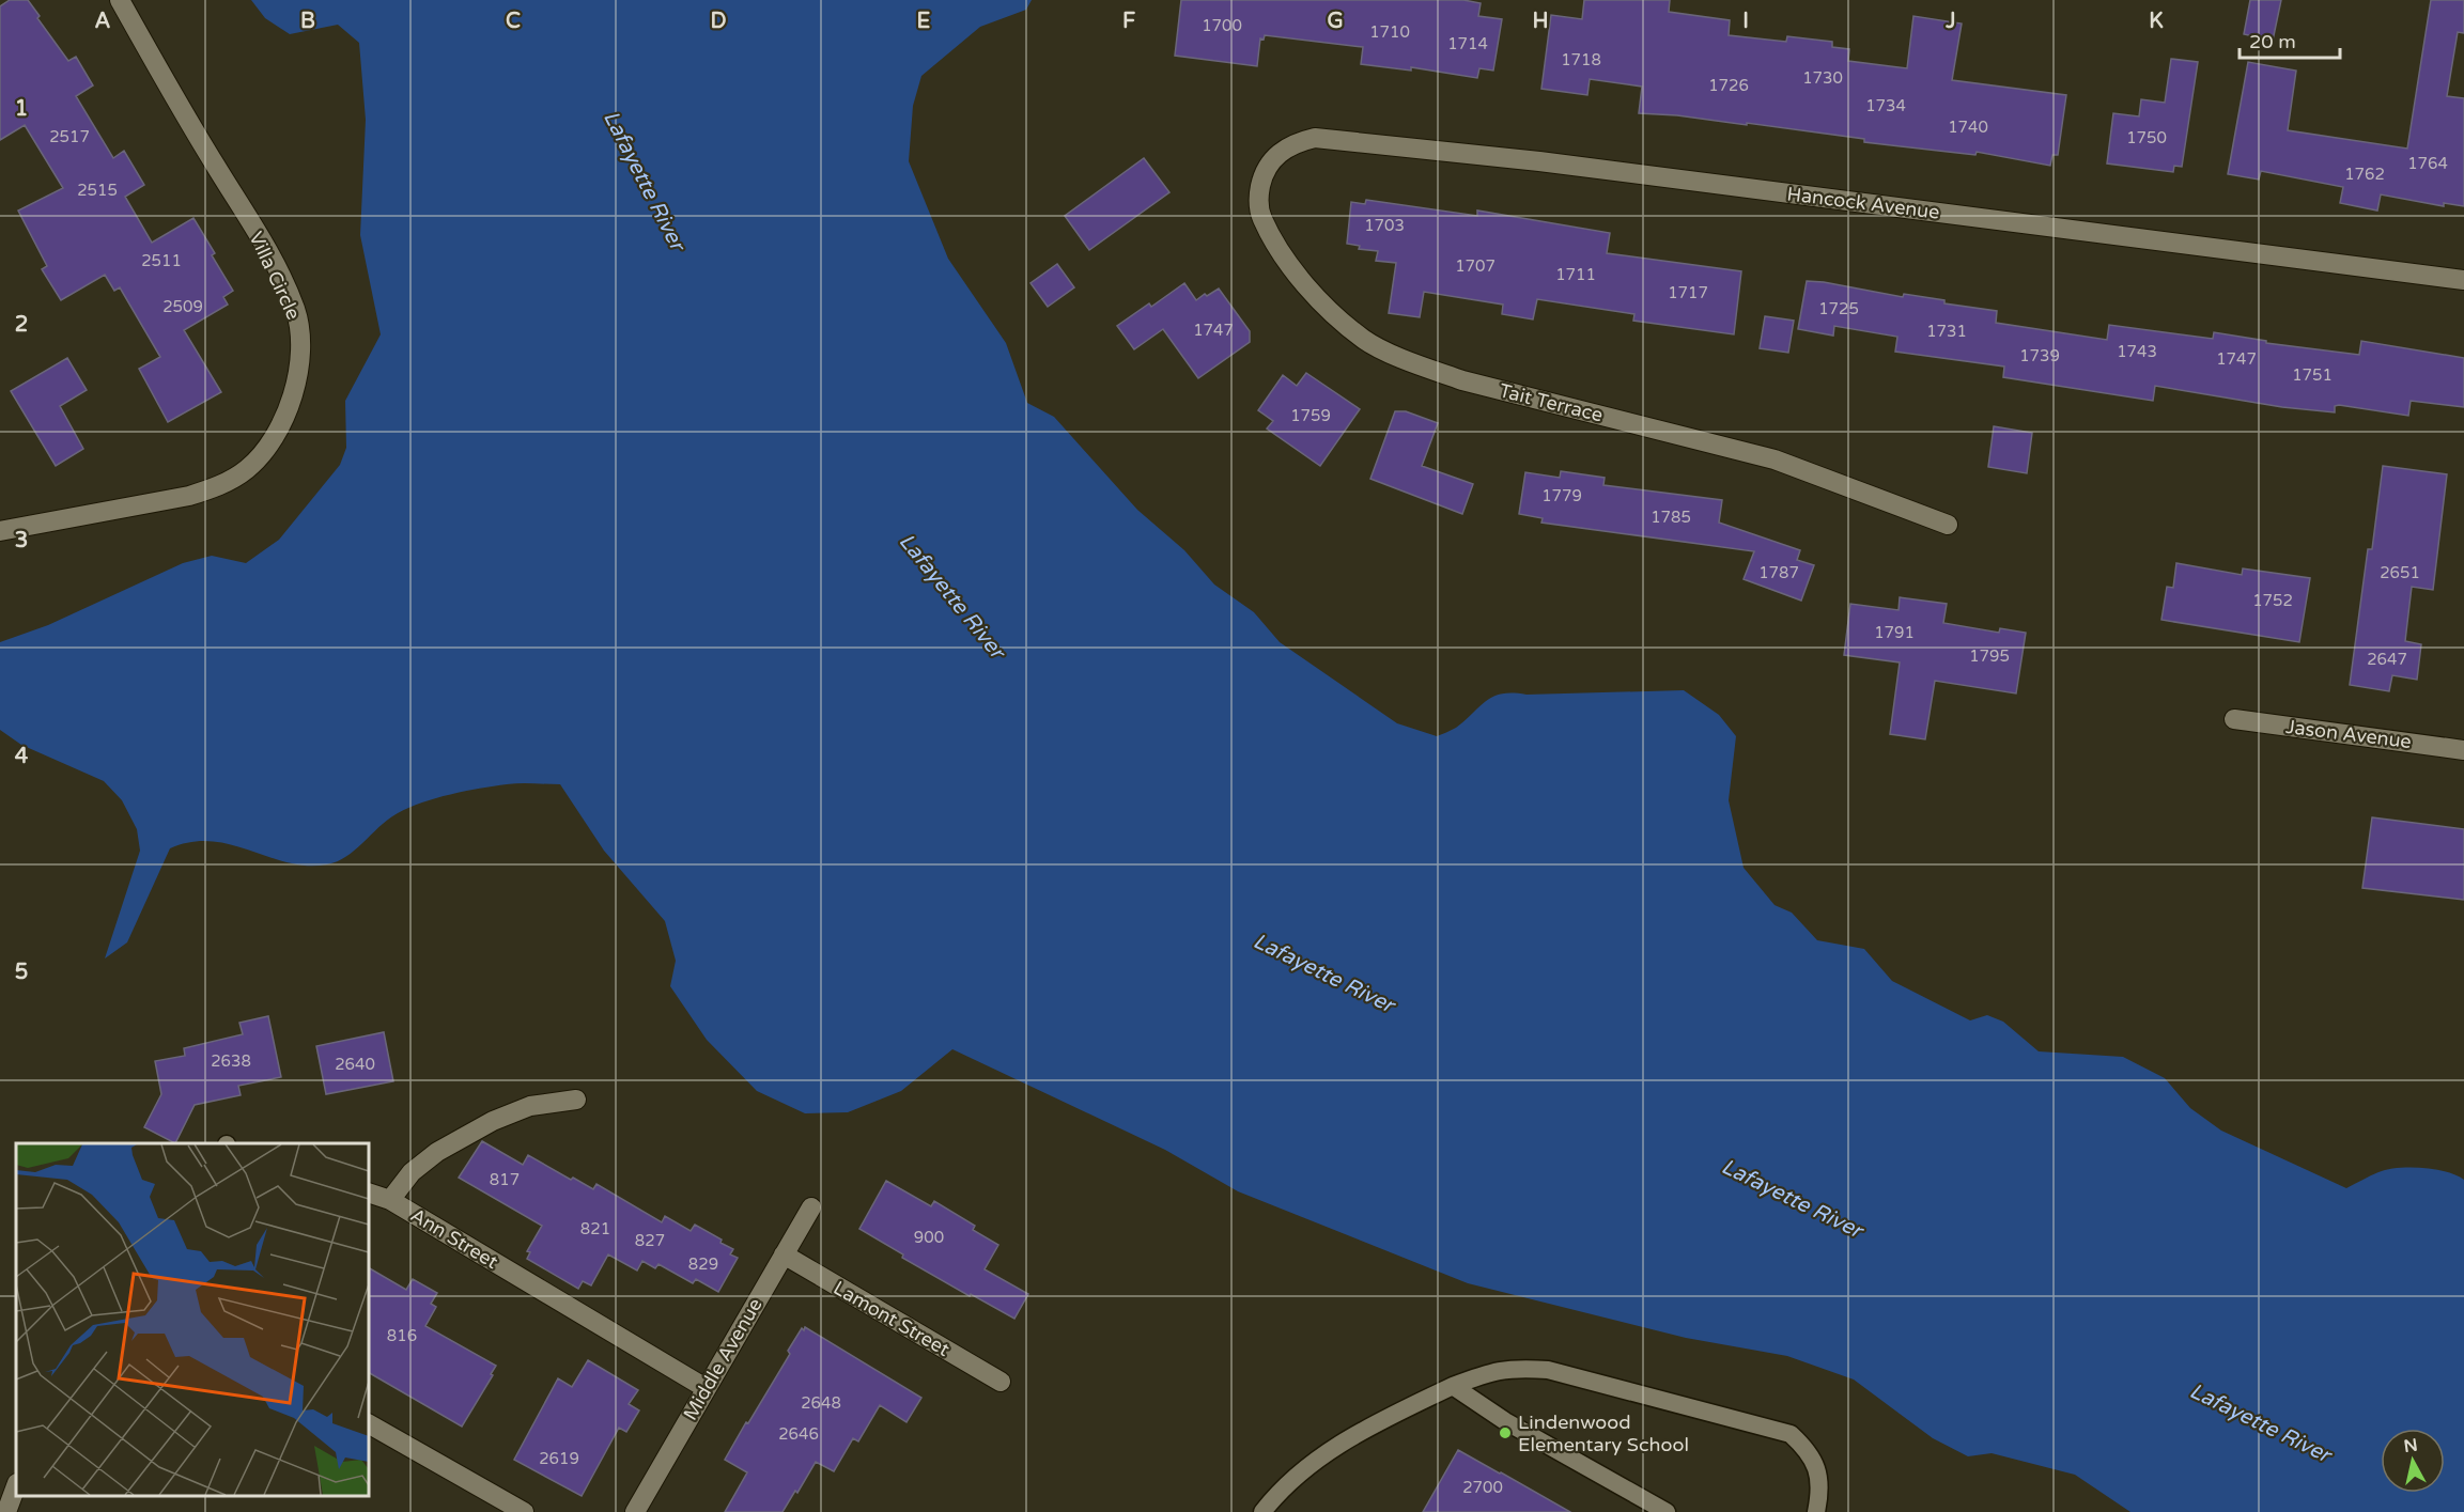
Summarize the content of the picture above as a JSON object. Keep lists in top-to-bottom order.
{
  "streets": {
    "street": [
      "Hancock Avenue",
      "Villa Circle",
      "Tait Terrace",
      "Jason Avenue",
      "Ann Street",
      "Lamont Street",
      "Middle Avenue"
    ]
  },
  "crossings": [
    ["Hancock Avenue", "Tait Terrace"],
    ["Ann Street", "Middle Avenue"],
    ["Lamont Street", "Middle Avenue"]
  ],
  "water": ["Lafayette River"],
  "places": ["Lindenwood Elementary School"],
  "house_numbers": [
    "1700",
    "1710",
    "1714",
    "1718",
    "1730",
    "1726",
    "1734",
    "1740",
    "2517",
    "1750",
    "1764",
    "1762",
    "2515",
    "1703",
    "2511",
    "1707",
    "1711",
    "1717",
    "2509",
    "1725",
    "1747",
    "1731",
    "1743",
    "1739",
    "1747",
    "1751",
    "1759",
    "1779",
    "1785",
    "1787",
    "2651",
    "1752",
    "1791",
    "1795",
    "2647",
    "2638",
    "2640",
    "817",
    "821",
    "900",
    "827",
    "829",
    "816",
    "2648",
    "2646",
    "2619",
    "2700"
  ],
  "scale_bar": "20 m",
  "north": "top",
  "grid": {
    "columns": [
      "A",
      "B",
      "C",
      "D",
      "E",
      "F",
      "G",
      "H",
      "I",
      "J",
      "K"
    ],
    "rows": [
      "1",
      "2",
      "3",
      "4",
      "5"
    ]
  }
}
